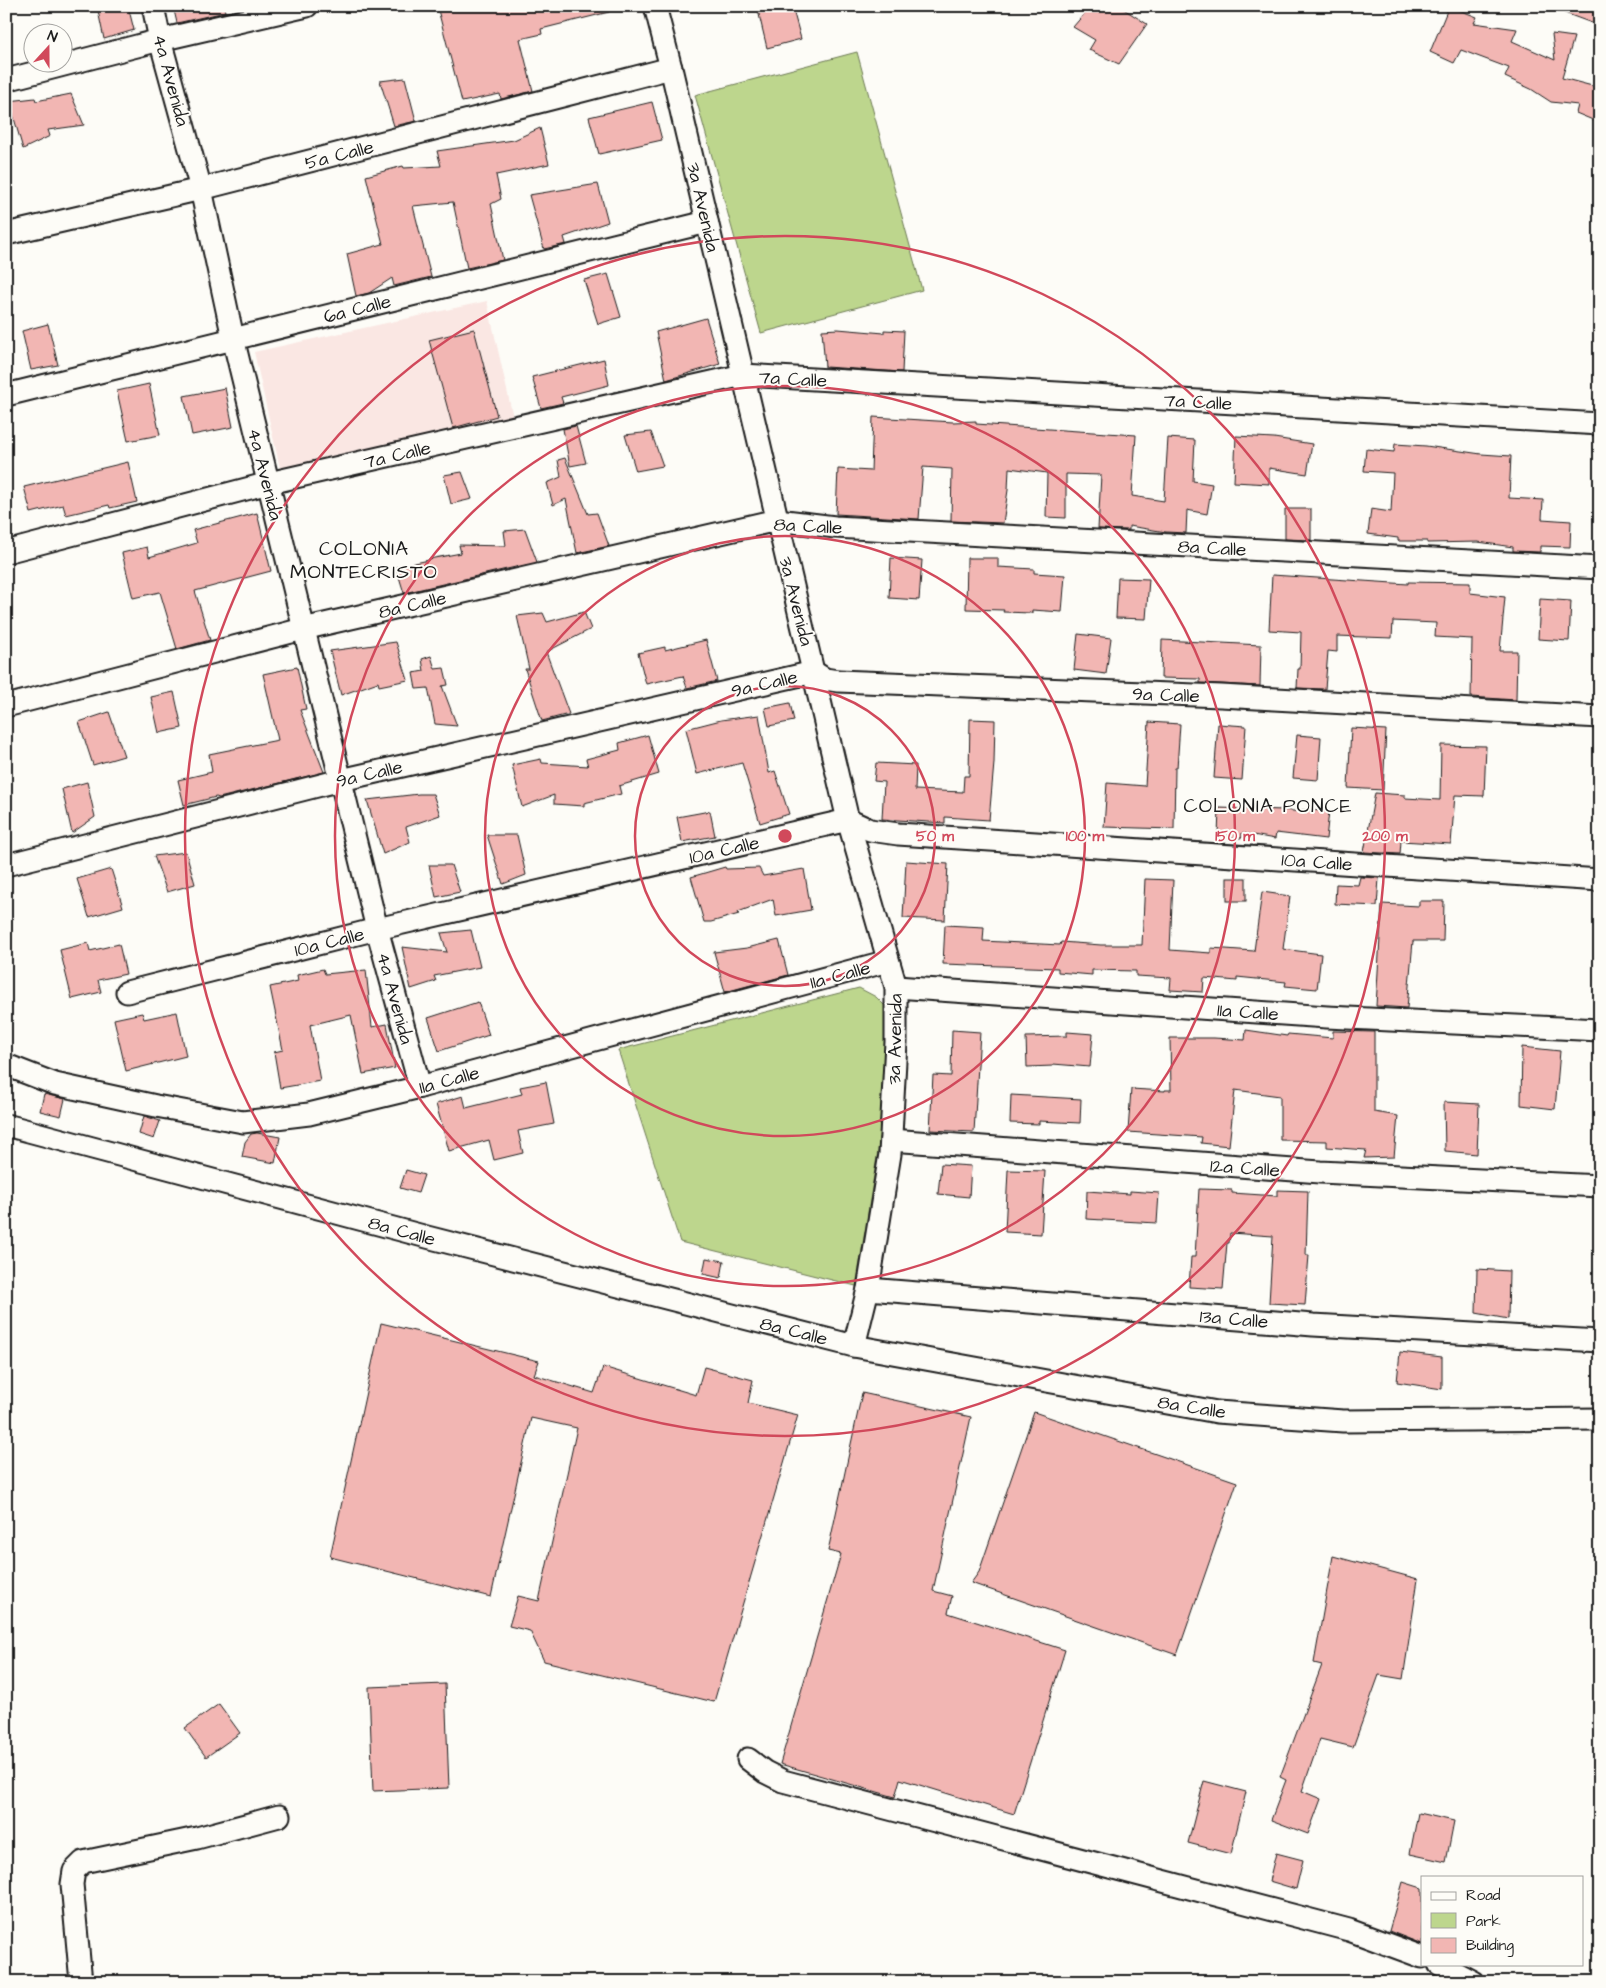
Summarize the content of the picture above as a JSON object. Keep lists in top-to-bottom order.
{
  "streets": {
    "street": [
      "4a Avenida",
      "5a Calle",
      "3a Avenida",
      "6a Calle",
      "7a Calle",
      "8a Calle",
      "9a Calle",
      "10a Calle",
      "11a Calle",
      "12a Calle",
      "13a Calle"
    ]
  },
  "crossings": [
    ["4a Avenida", "5a Calle"],
    ["4a Avenida", "6a Calle"],
    ["4a Avenida", "7a Calle"],
    ["4a Avenida", "8a Calle"],
    ["4a Avenida", "9a Calle"],
    ["4a Avenida", "10a Calle"],
    ["4a Avenida", "11a Calle"],
    ["5a Calle", "3a Avenida"],
    ["3a Avenida", "6a Calle"],
    ["3a Avenida", "7a Calle"],
    ["3a Avenida", "8a Calle"],
    ["3a Avenida", "9a Calle"],
    ["3a Avenida", "10a Calle"],
    ["3a Avenida", "11a Calle"],
    ["3a Avenida", "12a Calle"],
    ["3a Avenida", "13a Calle"]
  ],
  "districts": ["COLONIA MONTECRISTO", "COLONIA PONCE"],
  "legend": ["Road", "Park", "Building"],
  "north": "top",
  "rings": [
    "50 m",
    "100 m",
    "150 m",
    "200 m"
  ]
}
